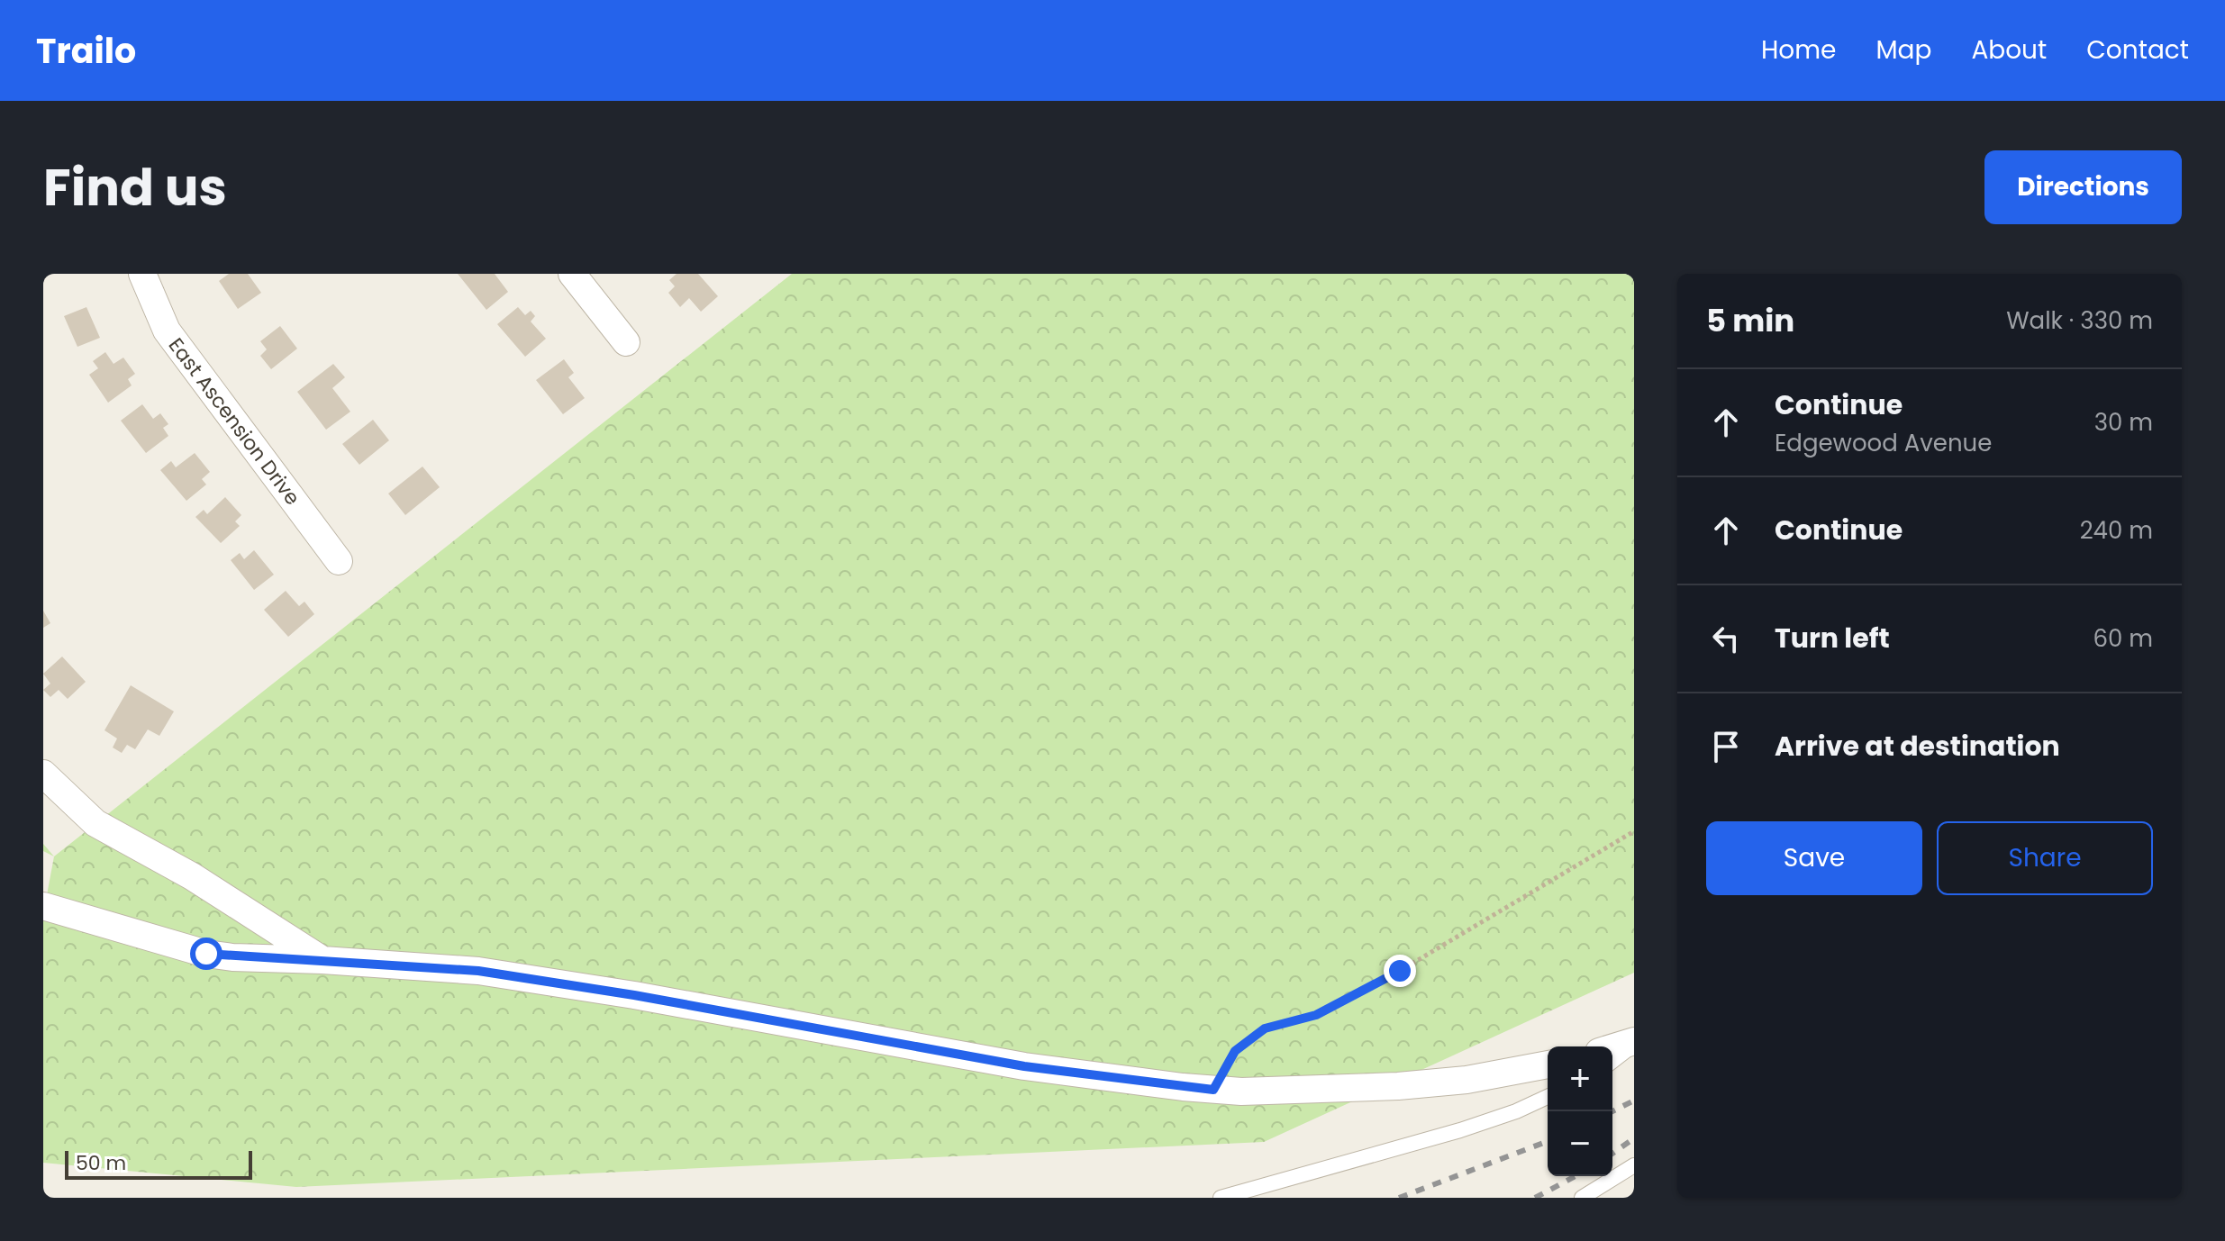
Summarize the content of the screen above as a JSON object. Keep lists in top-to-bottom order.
{
  "streets": {
    "street": ["East Ascension Drive"]
  },
  "scale_bar": "50 m",
  "page": {
    "header": "Trailo",
    "nav": [
      "Home",
      "Map",
      "About",
      "Contact"
    ],
    "title": "Find us",
    "buttons": [
      "Directions",
      ["Save", "Share"]
    ],
    "heading": ["5 min", "Walk · 330 m"],
    "list": [
      ["Continue", "Edgewood Avenue", "30 m"],
      ["Continue", "240 m"],
      ["Turn left", "60 m"],
      "Arrive at destination"
    ],
    "map_buttons": ["+", "−"],
    "scale": "50 m"
  }
}
